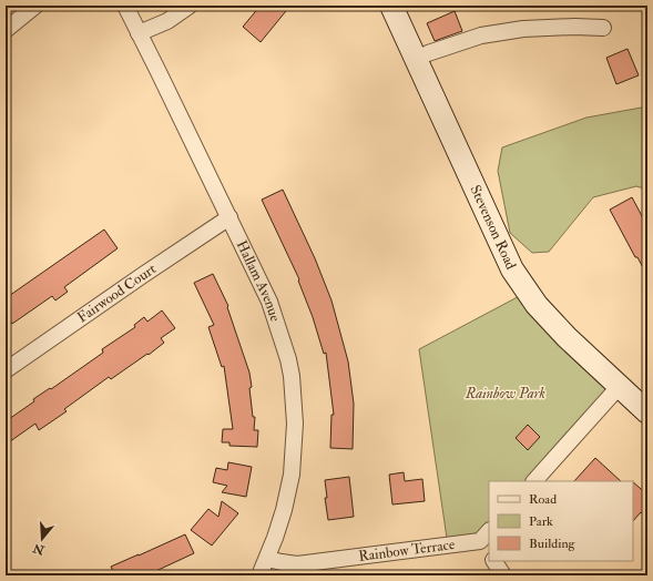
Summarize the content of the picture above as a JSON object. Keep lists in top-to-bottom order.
{
  "streets": {
    "main road": ["Stevenson Road"],
    "street": ["Hallam Avenue", "Fairwood Court", "Rainbow Terrace"]
  },
  "crossings": [
    ["Hallam Avenue", "Fairwood Court"],
    ["Hallam Avenue", "Rainbow Terrace"]
  ],
  "parks": ["Rainbow Park"],
  "legend": ["Road", "Park", "Building"],
  "north": "bottom"
}
